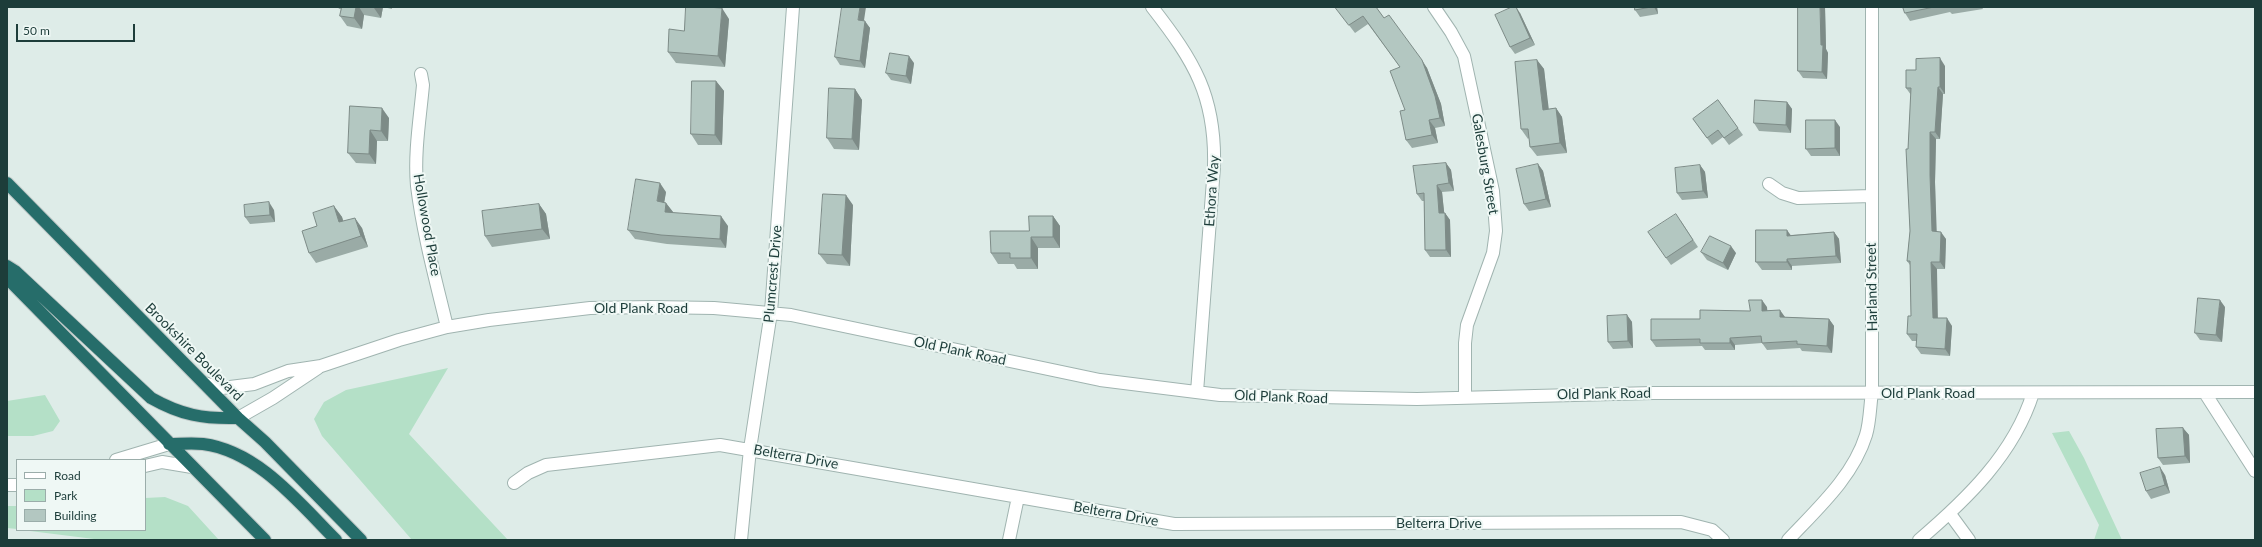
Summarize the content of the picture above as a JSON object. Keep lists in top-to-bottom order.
{
  "streets": {
    "highway": ["Brookshire Boulevard"],
    "street": [
      "Galesburg Street",
      "Ethora Way",
      "Hollowood Place",
      "Plumcrest Drive",
      "Harland Street",
      "Old Plank Road",
      "Belterra Drive"
    ]
  },
  "crossings": [
    ["Galesburg Street", "Old Plank Road"],
    ["Ethora Way", "Old Plank Road"],
    ["Hollowood Place", "Old Plank Road"],
    ["Plumcrest Drive", "Old Plank Road"],
    ["Plumcrest Drive", "Belterra Drive"],
    ["Harland Street", "Old Plank Road"],
    ["Old Plank Road", "Brookshire Boulevard"]
  ],
  "legend": ["Road", "Park", "Building"],
  "scale_bar": "50 m"
}
